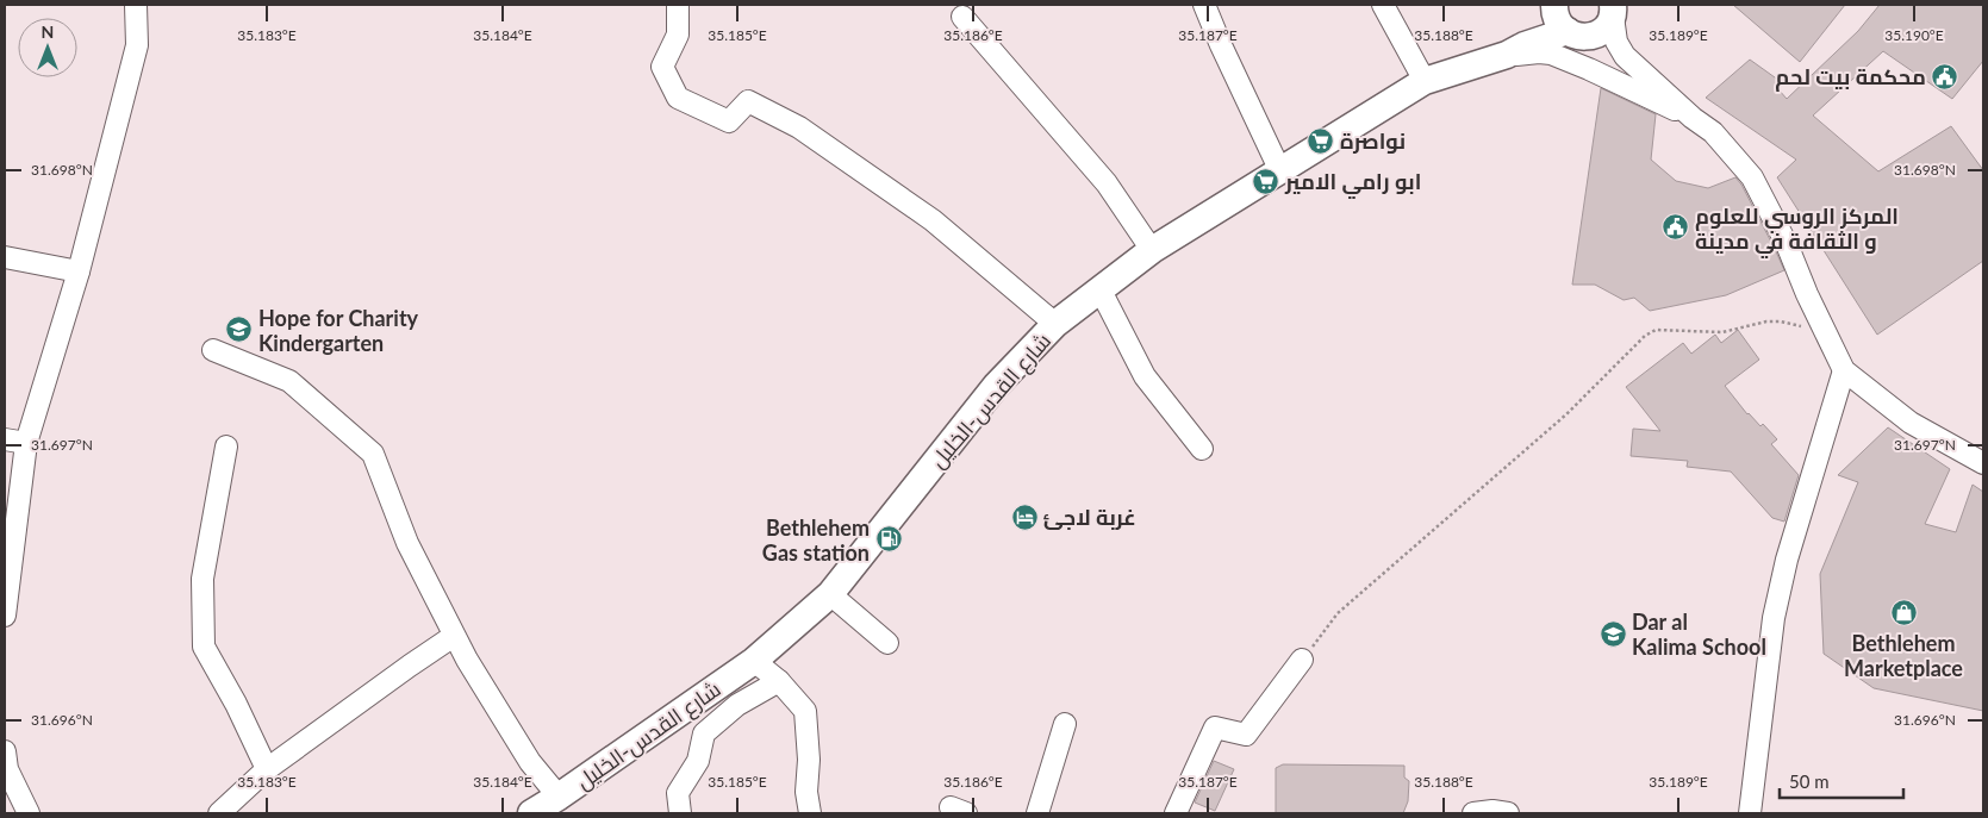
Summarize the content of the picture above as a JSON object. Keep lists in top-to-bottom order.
{
  "streets": {
    "main road": ["شارع القدس-الخليل"]
  },
  "places": {
    "public building": ["محكمة بيت لحم", "المركز الروسي للعلوم و الثقافة في مدينة"],
    "supermarket": ["نواصرة", "ابو رامي الامير"],
    "school or university": ["Hope for Charity Kindergarten", "Dar al Kalima School"],
    "hotel": ["غربة لاجئ"],
    "fuel station": ["Bethlehem Gas station"],
    "shop": ["Bethlehem Marketplace"]
  },
  "scale_bar": "50 m",
  "north": "top",
  "coordinates": [
    "35.183°E",
    "35.184°E",
    "35.185°E",
    "35.186°E",
    "35.187°E",
    "35.188°E",
    "35.189°E",
    "35.190°E",
    "31.698°N",
    "31.697°N",
    "31.696°N"
  ]
}
